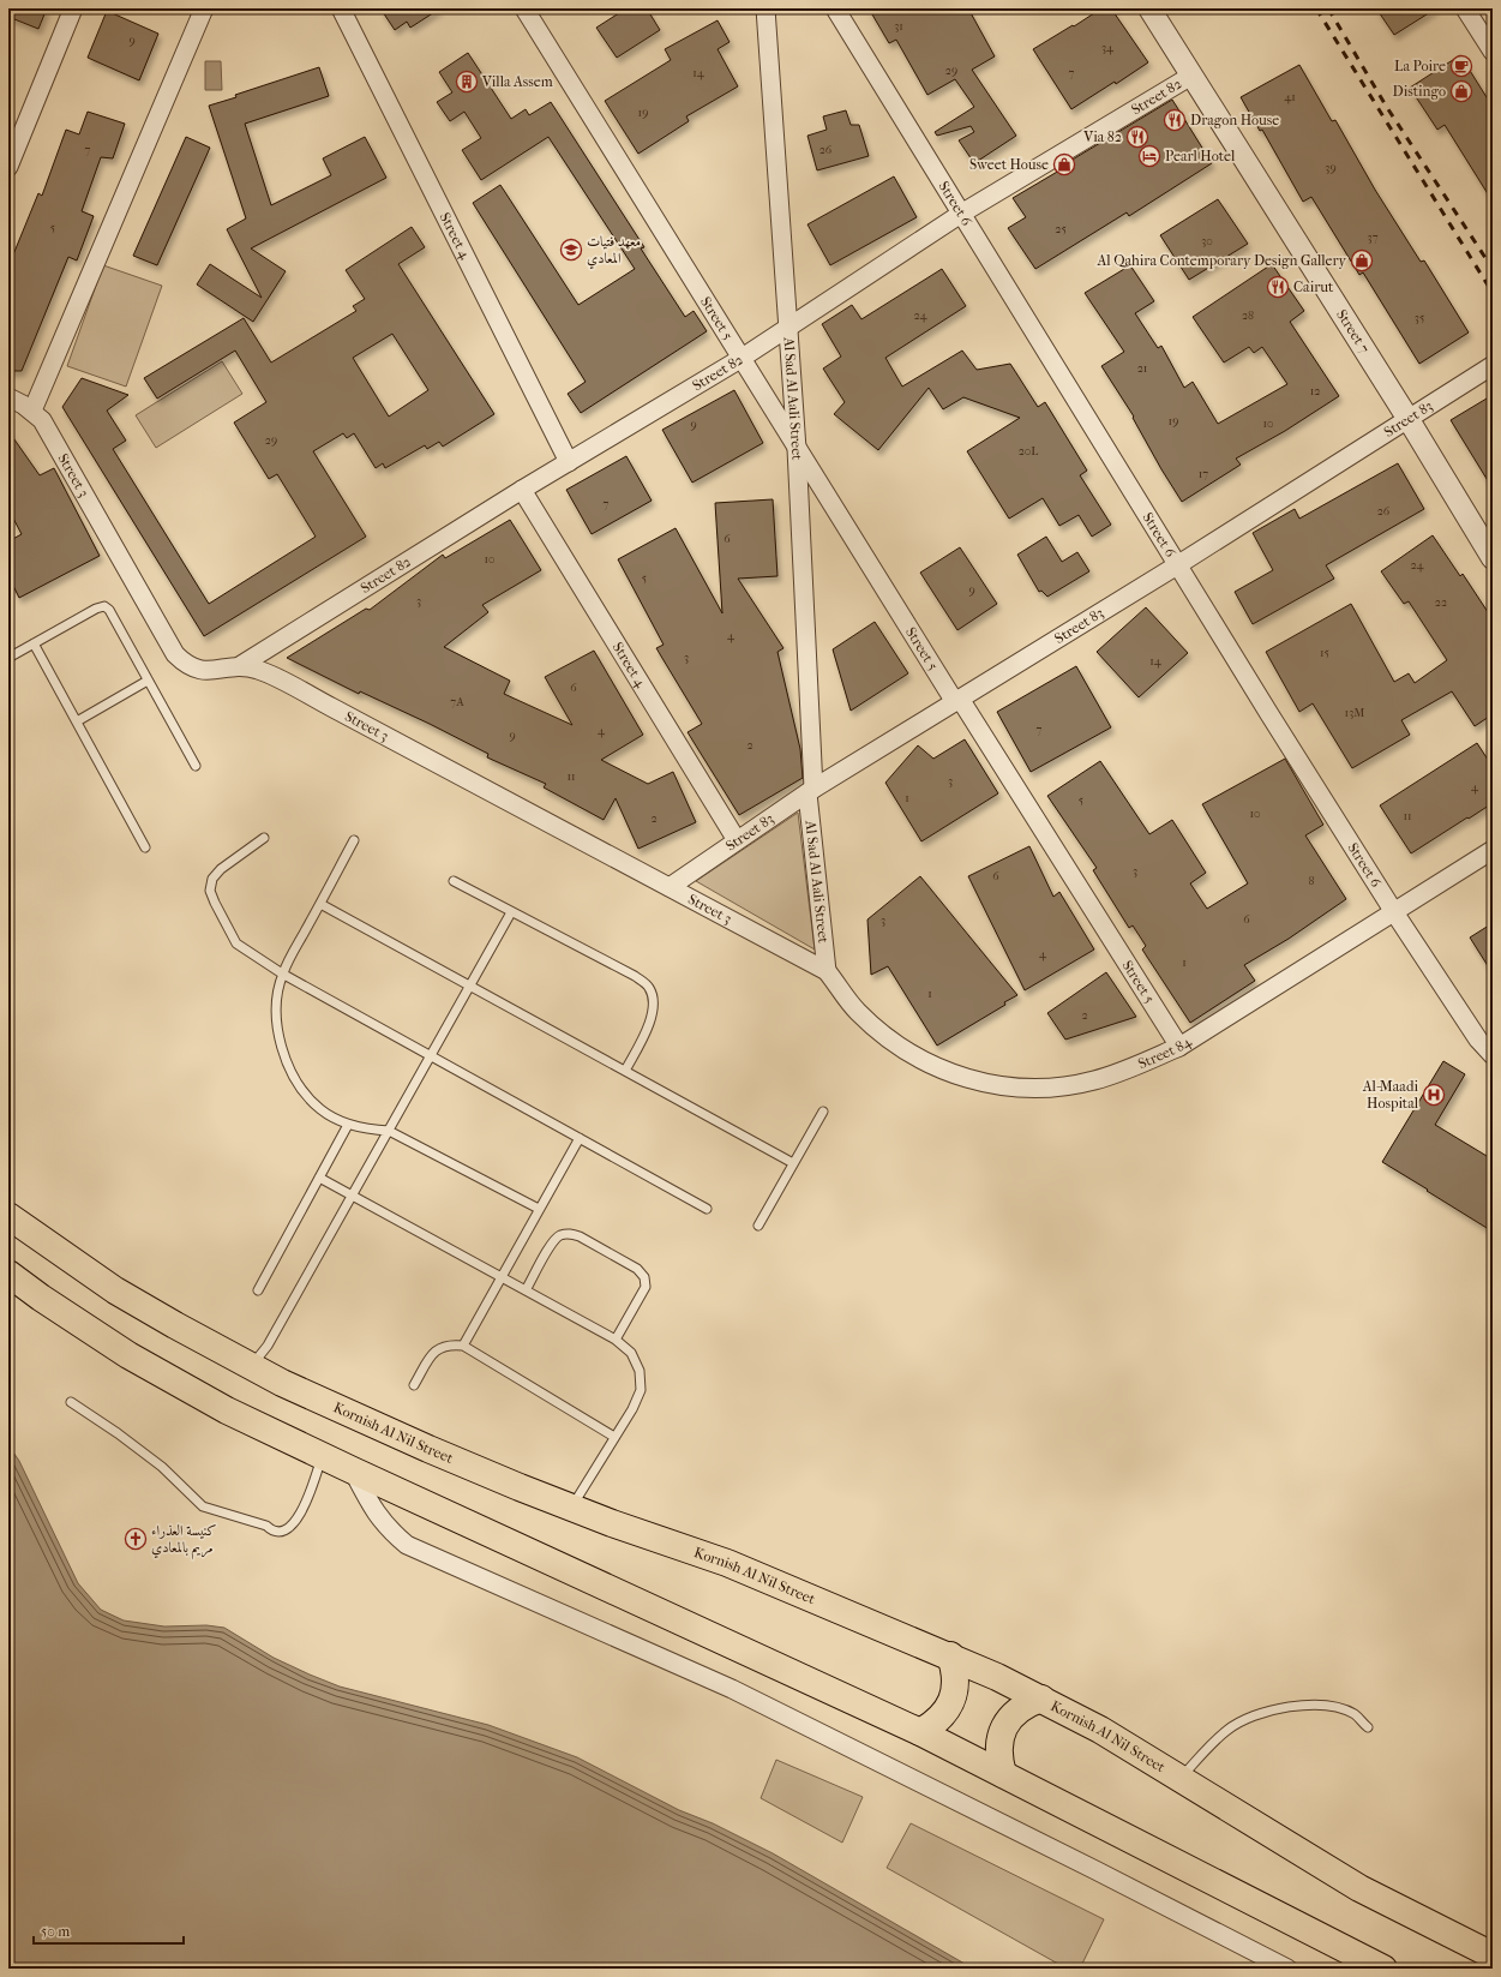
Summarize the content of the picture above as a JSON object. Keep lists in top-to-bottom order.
{
  "streets": {
    "highway": ["Kornish Al Nil Street"],
    "street": [
      "Street 82",
      "Street 6",
      "Street 4",
      "Street 5",
      "Street 7",
      "Al Sad Al Aali Street",
      "Street 83",
      "Street 3",
      "Street 84"
    ]
  },
  "crossings": [
    ["Street 82", "Street 6"],
    ["Street 82", "Street 4"],
    ["Street 82", "Street 5"],
    ["Street 82", "Street 7"],
    ["Street 82", "Al Sad Al Aali Street"],
    ["Street 82", "Street 3"],
    ["Street 6", "Street 83"],
    ["Street 6", "Street 84"],
    ["Street 4", "Street 83"],
    ["Street 5", "Al Sad Al Aali Street"],
    ["Street 5", "Street 83"],
    ["Street 5", "Street 84"],
    ["Street 7", "Street 83"],
    ["Al Sad Al Aali Street", "Street 83"],
    ["Al Sad Al Aali Street", "Street 3"],
    ["Al Sad Al Aali Street", "Street 84"],
    ["Street 83", "Street 3"],
    ["Street 3", "Street 84"]
  ],
  "places": {
    "cafe": ["La Poire"],
    "building": ["Villa Assem"],
    "shop": ["Distingo", "Sweet House", "Al Qahira Contemporary Design Gallery"],
    "restaurant": ["Dragon House", "Via 82", "Cairut"],
    "hotel": ["Pearl Hotel"],
    "school or university": ["معهد فتيات المعادي"],
    "hospital": ["Al-Maadi Hospital"],
    "church": ["كنيسة العذراء مريم بالمعادي"]
  },
  "house_numbers": [
    "31",
    "9",
    "34",
    "29",
    "14",
    "7",
    "41",
    "19",
    "7",
    "26",
    "39",
    "5",
    "25",
    "37",
    "30",
    "24",
    "28",
    "35",
    "21",
    "12",
    "19",
    "10",
    "9",
    "29",
    "20L",
    "17",
    "7",
    "26",
    "6",
    "10",
    "24",
    "5",
    "9",
    "3",
    "22",
    "4",
    "15",
    "3",
    "14",
    "6",
    "7A",
    "13M",
    "7",
    "4",
    "9",
    "2",
    "11",
    "3",
    "4",
    "1",
    "5",
    "10",
    "11",
    "2",
    "3",
    "6",
    "8",
    "6",
    "3",
    "4",
    "1",
    "1",
    "2"
  ],
  "scale_bar": "50 m"
}
